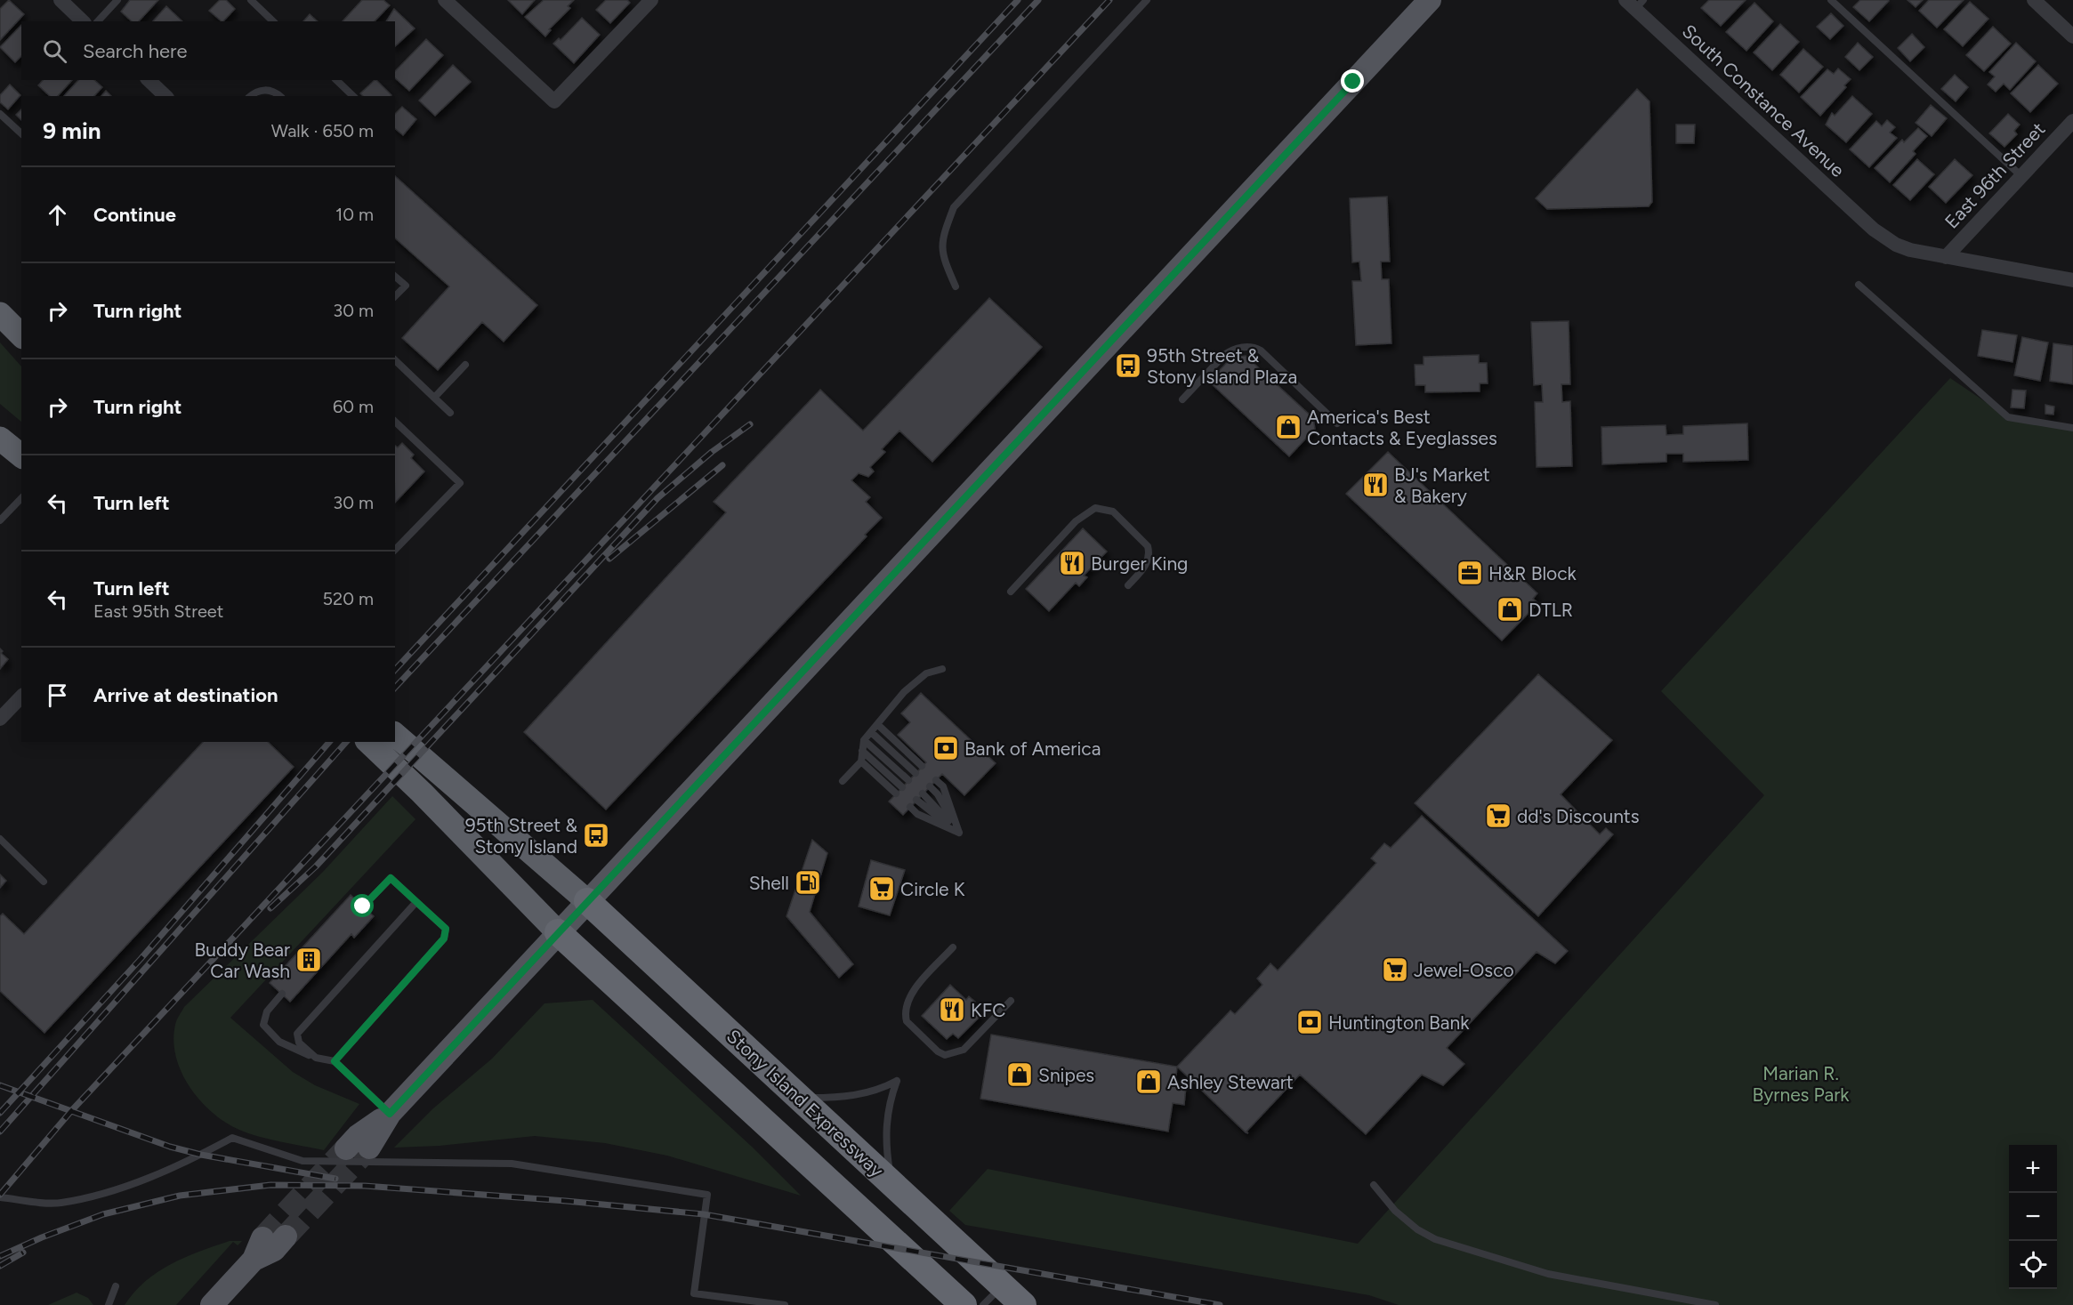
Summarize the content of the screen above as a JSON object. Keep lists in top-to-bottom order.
{
  "streets": {
    "highway": ["Stony Island Expressway"],
    "street": ["South Constance Avenue", "East 96th Street"]
  },
  "crossings": [
    ["South Constance Avenue", "East 96th Street"]
  ],
  "parks": ["Marian R. Byrnes Park"],
  "places": {
    "bus stop": ["95th Street & Stony Island Plaza", "95th Street & Stony Island"],
    "shop": [
      "America's Best Contacts & Eyeglasses",
      "DTLR",
      "Snipes",
      "Ashley Stewart"
    ],
    "restaurant": ["BJ's Market & Bakery", "Burger King", "KFC"],
    "office": ["H&R Block"],
    "bank": ["Bank of America", "Huntington Bank"],
    "supermarket": ["dd's Discounts", "Circle K", "Jewel-Osco"],
    "fuel station": ["Shell"],
    "building": ["Buddy Bear Car Wash"]
  },
  "page": {
    "search": "Search here",
    "heading": ["9 min", "Walk · 650 m"],
    "list": [
      ["Continue", "10 m"],
      ["Turn right", "30 m"],
      ["Turn right", "60 m"],
      ["Turn left", "30 m"],
      ["Turn left", "East 95th Street", "520 m"],
      "Arrive at destination"
    ],
    "map_buttons": ["+", "−"]
  }
}
